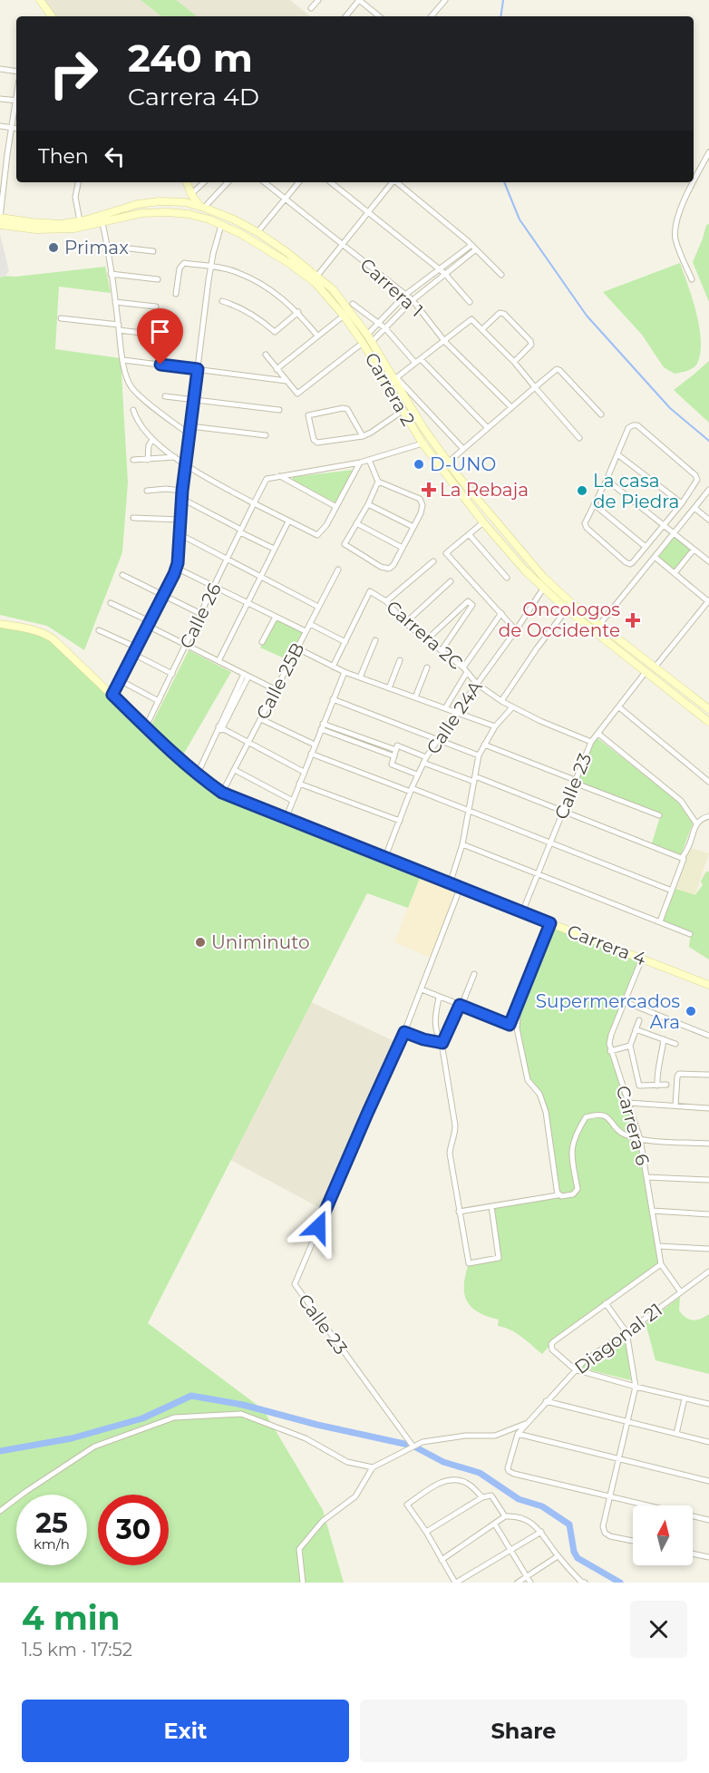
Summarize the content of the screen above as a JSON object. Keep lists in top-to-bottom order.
{
  "streets": {
    "main road": ["Carrera 2", "Carrera 4"],
    "street": [
      "Carrera 1",
      "Calle 26",
      "Carrera 2C",
      "Calle 25B",
      "Calle 24A",
      "Calle 23",
      "Carrera 6",
      "Diagonal 21"
    ]
  },
  "crossings": [
    ["Carrera 2", "Calle 24A"],
    ["Carrera 2", "Calle 23"],
    ["Calle 26", "Carrera 4"],
    ["Carrera 2C", "Calle 24A"],
    ["Carrera 2C", "Calle 23"],
    ["Calle 25B", "Carrera 4"],
    ["Calle 24A", "Carrera 4"],
    ["Calle 23", "Carrera 4"],
    ["Carrera 4", "Carrera 6"],
    ["Carrera 6", "Diagonal 21"]
  ],
  "places": {
    "other": [
      "Primax",
      "D-UNO",
      "La casa de Piedra",
      "Uniminuto",
      "Supermercados Ara"
    ],
    "health": ["La Rebaja", "Oncologos de Occidente"]
  },
  "north": "top",
  "page": {
    "turn": ["240 m", "Carrera 4D"],
    "then": "Then",
    "speed": "25 km/h",
    "limit": "30",
    "heading": ["4 min", "1.5 km · 17:52"],
    "buttons": ["Exit", "Share"]
  }
}
